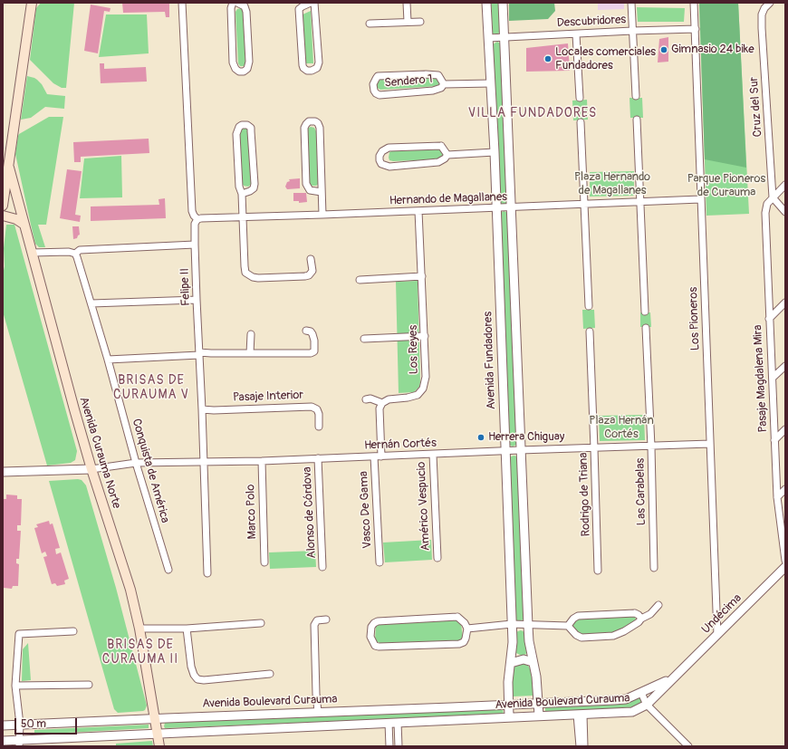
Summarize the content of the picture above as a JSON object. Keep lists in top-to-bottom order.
{
  "streets": {
    "main road": ["Avenida Curauma Norte"],
    "street": [
      "Descubridores",
      "Sendero 1",
      "Cruz del Sur",
      "Hernando de Magallanes",
      "Felipe II",
      "Los Pioneros",
      "Los Reyes",
      "Avenida Fundadores",
      "Pasaje Magdalena Mira",
      "Pasaje Interior",
      "Hernán Cortés",
      "Conquista de América",
      "Las Carabelas",
      "Rodrigo de Triana",
      "Américo Vespucio",
      "Vasco De Gama",
      "Marco Polo",
      "Alonso de Córdova",
      "Undécima",
      "Avenida Boulevard Curauma"
    ]
  },
  "crossings": [
    ["Descubridores", "Los Pioneros"],
    ["Descubridores", "Avenida Fundadores"],
    ["Sendero 1", "Avenida Fundadores"],
    ["Cruz del Sur", "Pasaje Magdalena Mira"],
    ["Hernando de Magallanes", "Felipe II"],
    ["Hernando de Magallanes", "Los Pioneros"],
    ["Hernando de Magallanes", "Los Reyes"],
    ["Hernando de Magallanes", "Avenida Fundadores"],
    ["Felipe II", "Pasaje Interior"],
    ["Felipe II", "Hernán Cortés"],
    ["Los Pioneros", "Hernán Cortés"],
    ["Los Pioneros", "Undécima"],
    ["Avenida Fundadores", "Hernán Cortés"],
    ["Avenida Fundadores", "Avenida Boulevard Curauma"],
    ["Hernán Cortés", "Avenida Curauma Norte"],
    ["Hernán Cortés", "Conquista de América"],
    ["Hernán Cortés", "Las Carabelas"],
    ["Hernán Cortés", "Rodrigo de Triana"],
    ["Hernán Cortés", "Américo Vespucio"],
    ["Hernán Cortés", "Vasco De Gama"],
    ["Hernán Cortés", "Marco Polo"],
    ["Hernán Cortés", "Alonso de Córdova"],
    ["Avenida Curauma Norte", "Avenida Boulevard Curauma"],
    ["Undécima", "Avenida Boulevard Curauma"]
  ],
  "districts": ["VILLA FUNDADORES", "BRISAS DE CURAUMA V", "BRISAS DE CURAUMA II"],
  "parks": ["Plaza Hernando de Magallanes", "Parque Pioneros de Curauma", "Plaza Hernán Cortés"],
  "places": ["Gimnasio 24 bike", "Locales comerciales Fundadores", "Herrera Chiguay"],
  "scale_bar": "50 m"
}
